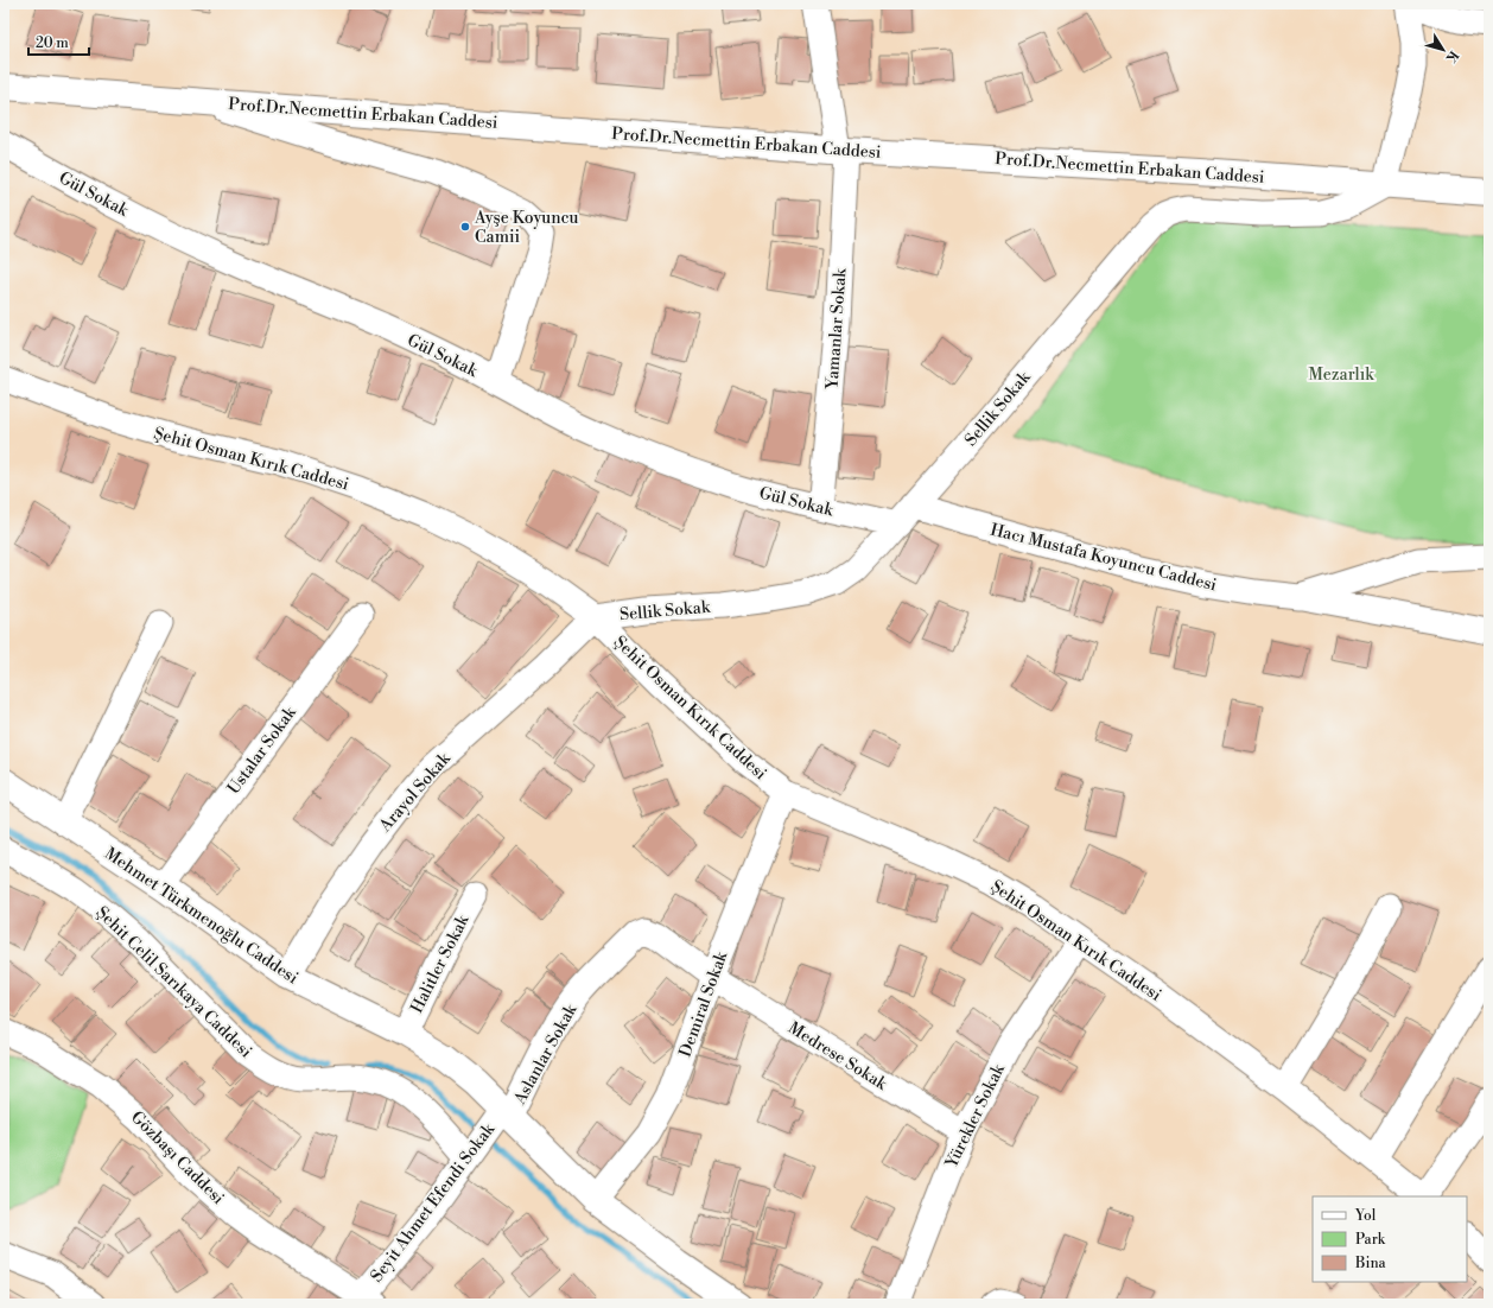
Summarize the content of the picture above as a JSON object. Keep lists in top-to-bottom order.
{
  "streets": {
    "main road": ["Prof.Dr.Necmettin Erbakan Caddesi", "Mehmet Türkmenoğlu Caddesi"],
    "street": [
      "Gül Sokak",
      "Yamanlar Sokak",
      "Sellik Sokak",
      "Şehit Osman Kırık Caddesi",
      "Hacı Mustafa Koyuncu Caddesi",
      "Ustalar Sokak",
      "Arayol Sokak",
      "Halitler Sokak",
      "Şehit Celil Sarıkaya Caddesi",
      "Demiral Sokak",
      "Aslanlar Sokak",
      "Medrese Sokak",
      "Yürekler Sokak",
      "Gözbaşı Caddesi",
      "Seyit Ahmet Efendi Sokak"
    ]
  },
  "crossings": [
    ["Prof.Dr.Necmettin Erbakan Caddesi", "Yamanlar Sokak"],
    ["Prof.Dr.Necmettin Erbakan Caddesi", "Sellik Sokak"],
    ["Gül Sokak", "Yamanlar Sokak"],
    ["Gül Sokak", "Sellik Sokak"],
    ["Sellik Sokak", "Şehit Osman Kırık Caddesi"],
    ["Sellik Sokak", "Hacı Mustafa Koyuncu Caddesi"],
    ["Sellik Sokak", "Arayol Sokak"],
    ["Şehit Osman Kırık Caddesi", "Arayol Sokak"],
    ["Şehit Osman Kırık Caddesi", "Demiral Sokak"],
    ["Şehit Osman Kırık Caddesi", "Yürekler Sokak"],
    ["Ustalar Sokak", "Mehmet Türkmenoğlu Caddesi"],
    ["Arayol Sokak", "Mehmet Türkmenoğlu Caddesi"],
    ["Mehmet Türkmenoğlu Caddesi", "Halitler Sokak"],
    ["Mehmet Türkmenoğlu Caddesi", "Demiral Sokak"],
    ["Mehmet Türkmenoğlu Caddesi", "Aslanlar Sokak"],
    ["Mehmet Türkmenoğlu Caddesi", "Seyit Ahmet Efendi Sokak"],
    ["Şehit Celil Sarıkaya Caddesi", "Seyit Ahmet Efendi Sokak"],
    ["Demiral Sokak", "Aslanlar Sokak"],
    ["Demiral Sokak", "Medrese Sokak"],
    ["Aslanlar Sokak", "Medrese Sokak"],
    ["Aslanlar Sokak", "Seyit Ahmet Efendi Sokak"],
    ["Medrese Sokak", "Yürekler Sokak"],
    ["Gözbaşı Caddesi", "Seyit Ahmet Efendi Sokak"]
  ],
  "parks": ["Mezarlık"],
  "places": ["Ayşe Koyuncu Camii"],
  "legend": ["Yol", "Park", "Bina"],
  "scale_bar": "20 m",
  "north": "bottom right"
}
